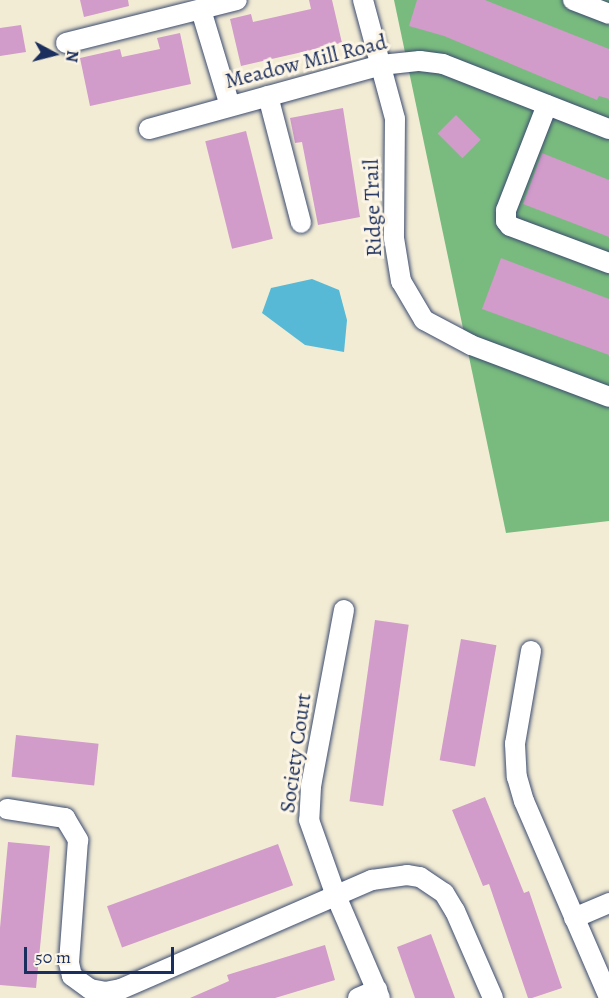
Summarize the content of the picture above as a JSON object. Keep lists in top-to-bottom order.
{
  "streets": {
    "street": ["Meadow Mill Road", "Ridge Trail", "Society Court"]
  },
  "crossings": [
    ["Meadow Mill Road", "Ridge Trail"]
  ],
  "scale_bar": "50 m",
  "north": "right"
}
